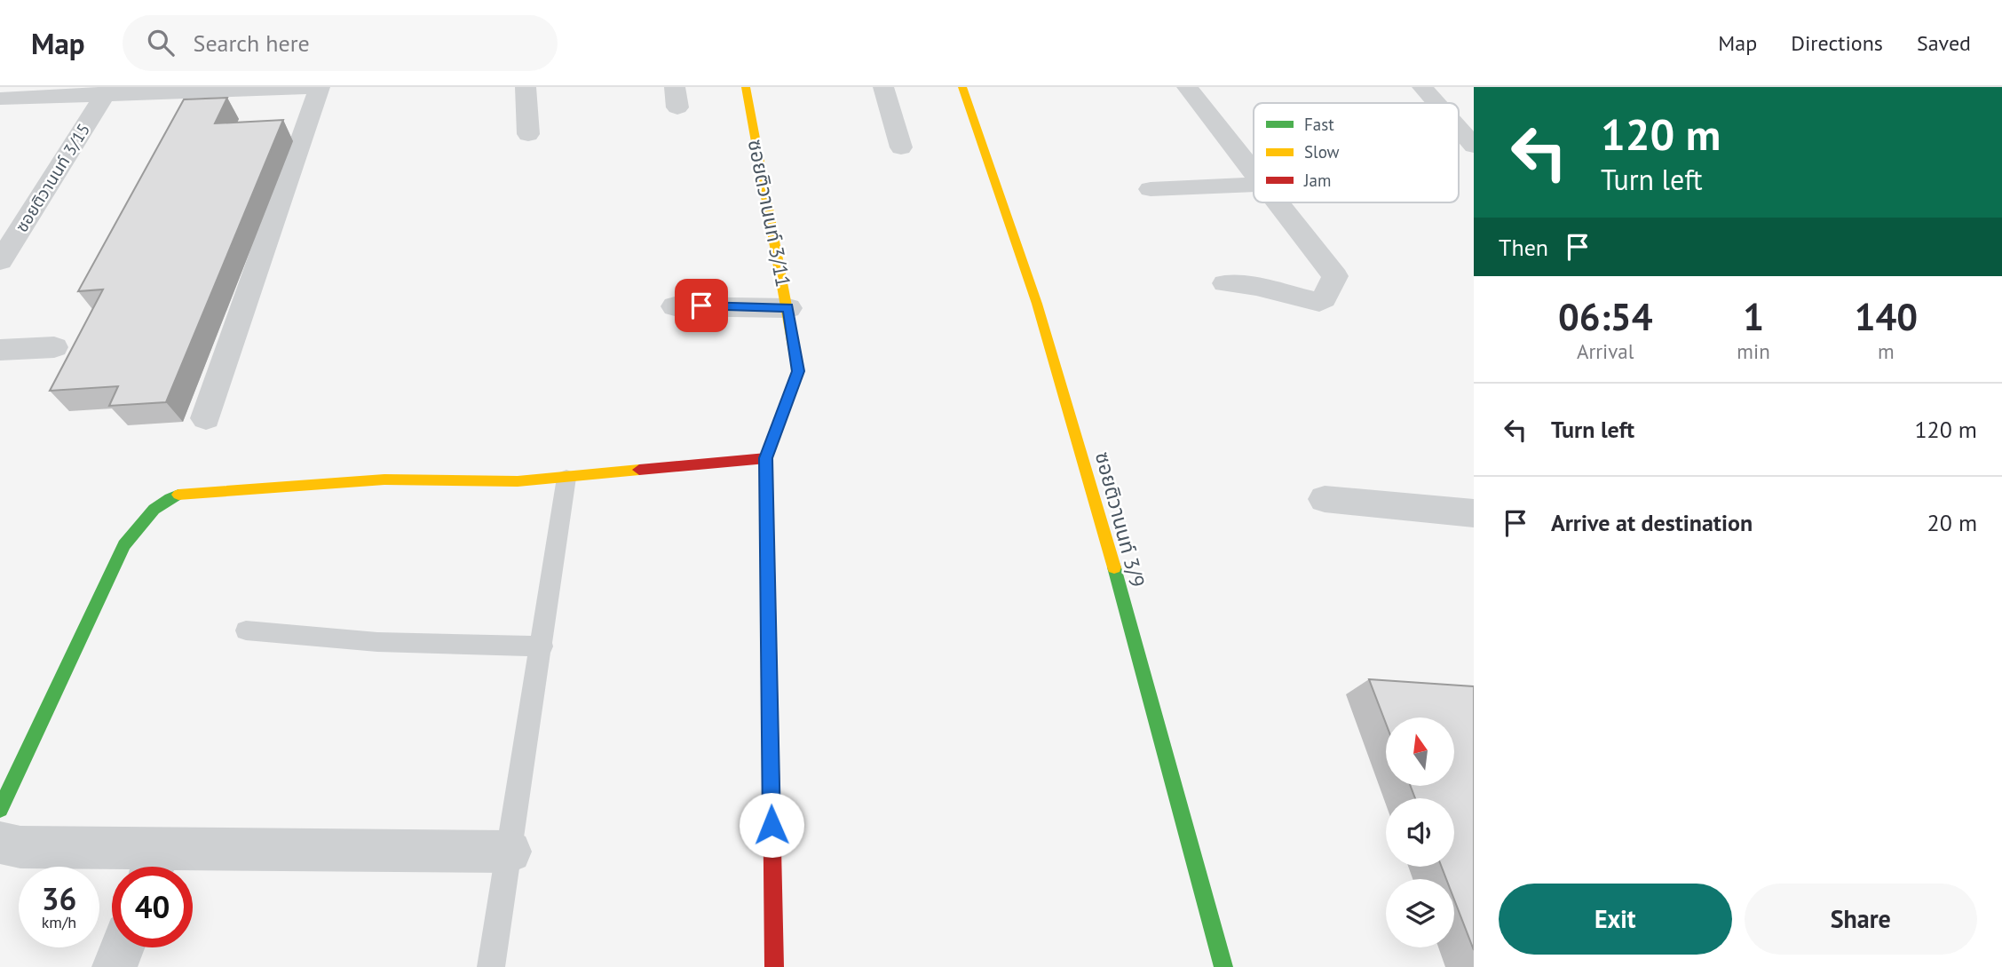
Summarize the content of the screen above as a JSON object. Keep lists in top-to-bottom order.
{
  "streets": {
    "street": ["ซอยติวานนท์ 3/15", "ซอยติวานนท์ 3/11", "ซอยติวานนท์ 3/9"]
  },
  "legend": ["Fast", "Slow", "Jam"],
  "north": "top",
  "page": {
    "header": "Map",
    "search": "Search here",
    "nav": ["Map", "Directions", "Saved"],
    "turn": ["120 m", "Turn left"],
    "then": "Then",
    "eta": [
      "06:54",
      "Arrival",
      "1",
      "min",
      "140",
      "m"
    ],
    "list": [
      {
        "name": "Turn left",
        "value": "120 m"
      },
      {
        "name": "Arrive at destination",
        "value": "20 m"
      }
    ],
    "speed": "36 km/h",
    "limit": "40",
    "buttons": ["Exit", "Share"]
  }
}
